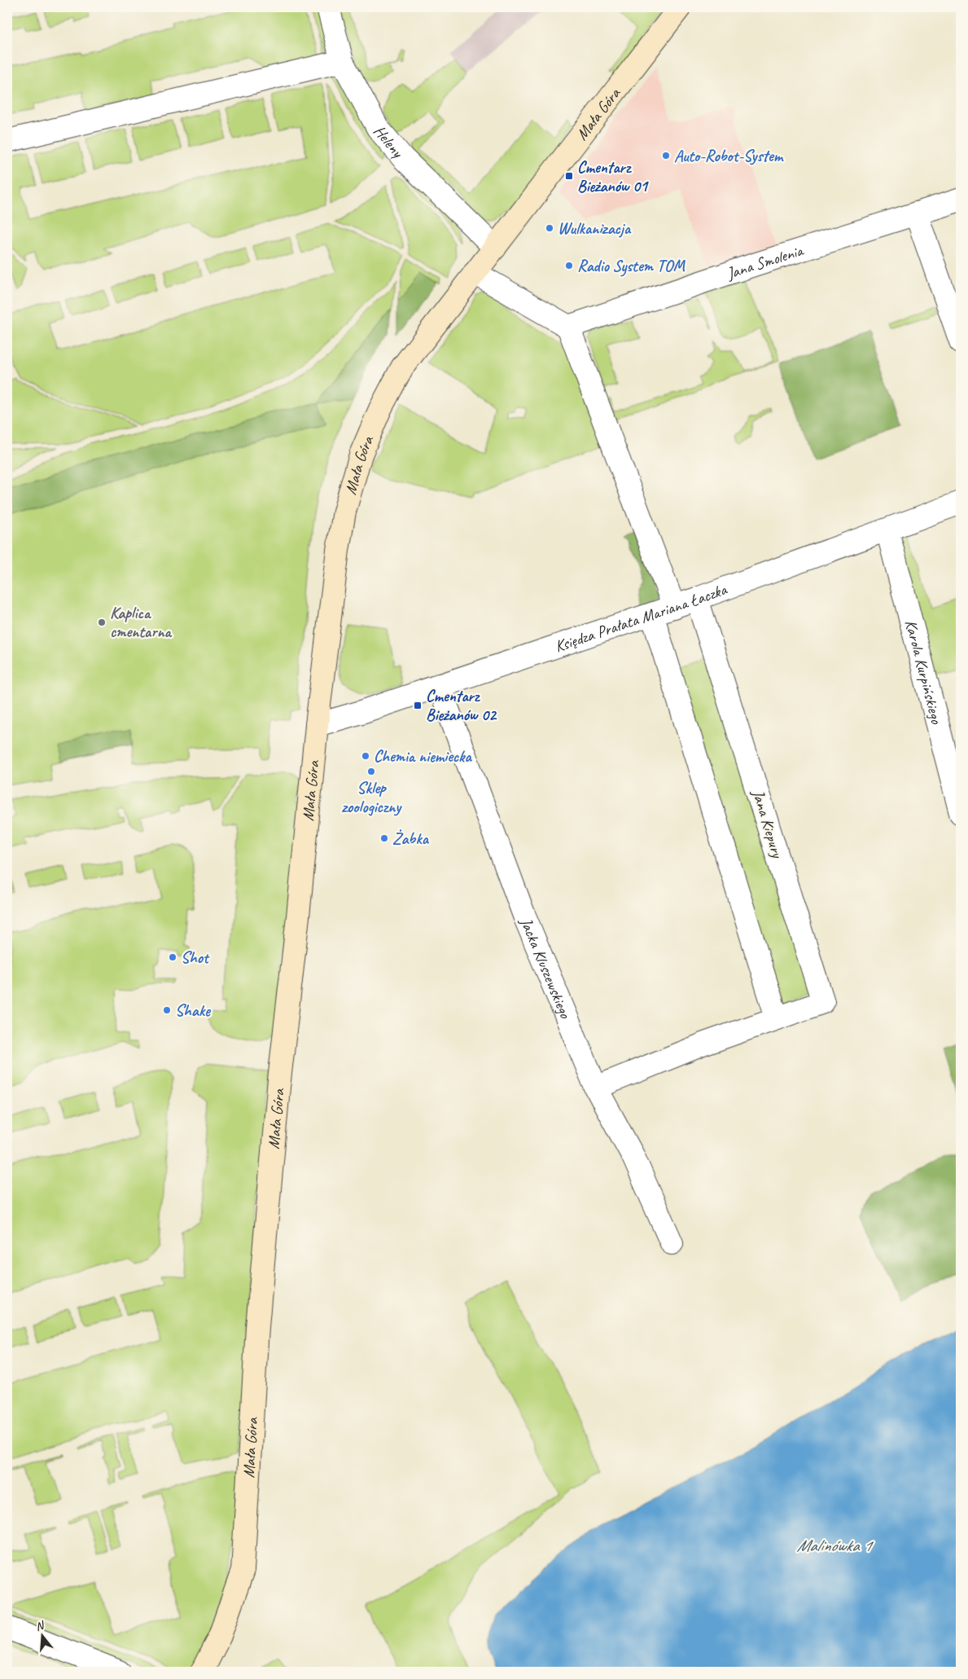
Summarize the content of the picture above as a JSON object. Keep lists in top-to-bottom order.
{
  "streets": {
    "street": [
      "Mała Góra",
      "Heleny",
      "Jana Smolenia",
      "Księdza Prałata Mariana Łaczka",
      "Karola Kurpińskiego",
      "Jana Kiepury",
      "Jacka Kluszewskiego"
    ]
  },
  "crossings": [
    ["Mała Góra", "Heleny"],
    ["Mała Góra", "Księdza Prałata Mariana Łaczka"],
    ["Księdza Prałata Mariana Łaczka", "Karola Kurpińskiego"],
    ["Księdza Prałata Mariana Łaczka", "Jana Kiepury"],
    ["Księdza Prałata Mariana Łaczka", "Jacka Kluszewskiego"],
    ["Jana Kiepury", "Jacka Kluszewskiego"]
  ],
  "water": ["Malinówka 1"],
  "places": {
    "other": [
      "Auto-Robot-System",
      "Wulkanizacja",
      "Radio System TOM",
      "Kaplica cmentarna",
      "Chemia niemiecka",
      "Sklep zoologiczny",
      "Żabka",
      "Shot",
      "Shake"
    ],
    "transit": ["Cmentarz Bieżanów 01", "Cmentarz Bieżanów 02"]
  },
  "north": "top"
}
